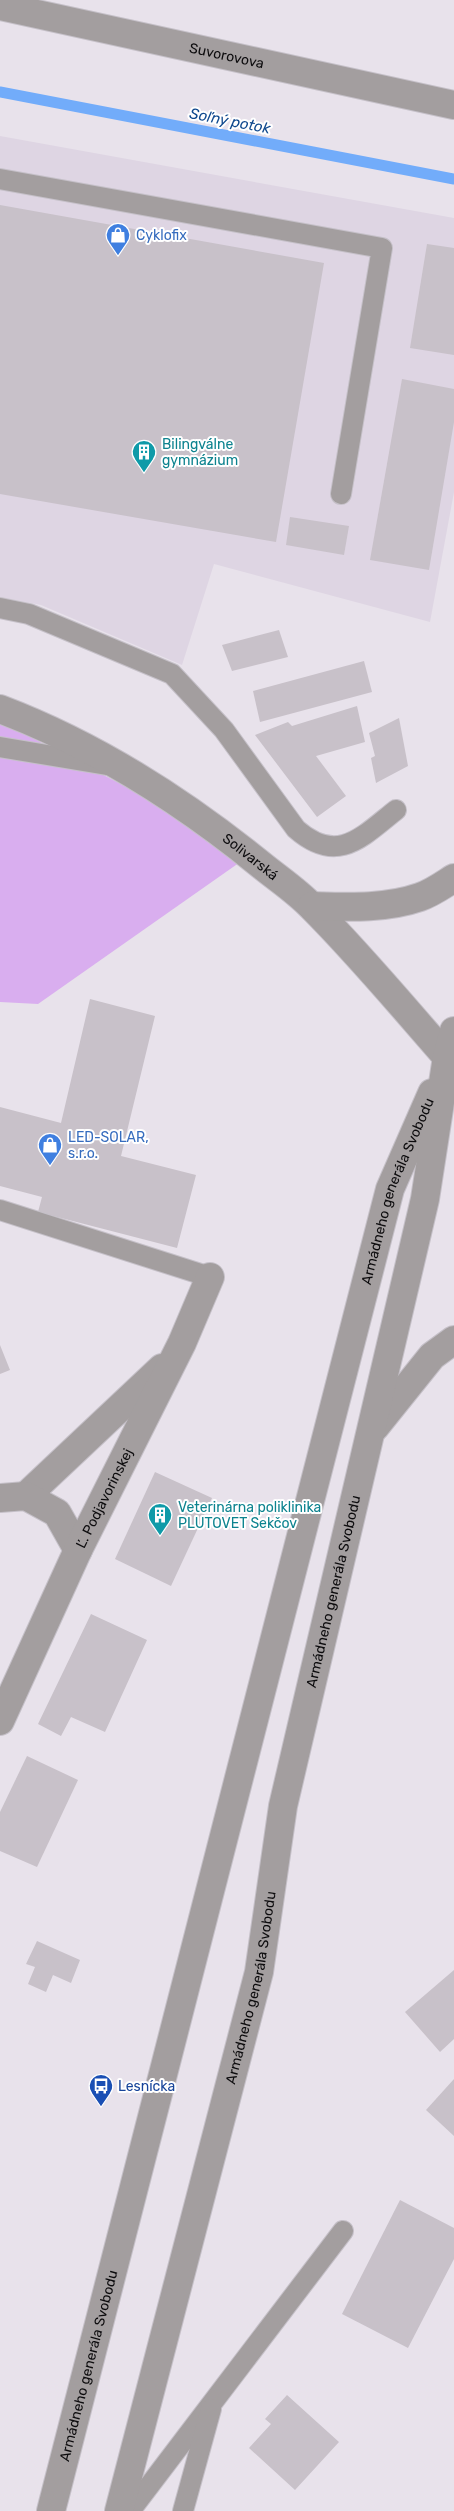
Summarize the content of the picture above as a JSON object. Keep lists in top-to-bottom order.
{
  "streets": {
    "street": [
      "Suvorovova",
      "Solivarská",
      "Armádneho generála Svobodu",
      "Ľ. Podjavorinskej"
    ]
  },
  "crossings": [
    ["Solivarská", "Armádneho generála Svobodu"]
  ],
  "water": ["Soľný potok"],
  "places": {
    "shop": ["Cyklofix", "LED-SOLAR, s.r.o."],
    "building": ["Bilingválne gymnázium", "Veterinárna poliklinika PLUTOVET Sekčov"],
    "bus stop": ["Lesnícka"]
  }
}
